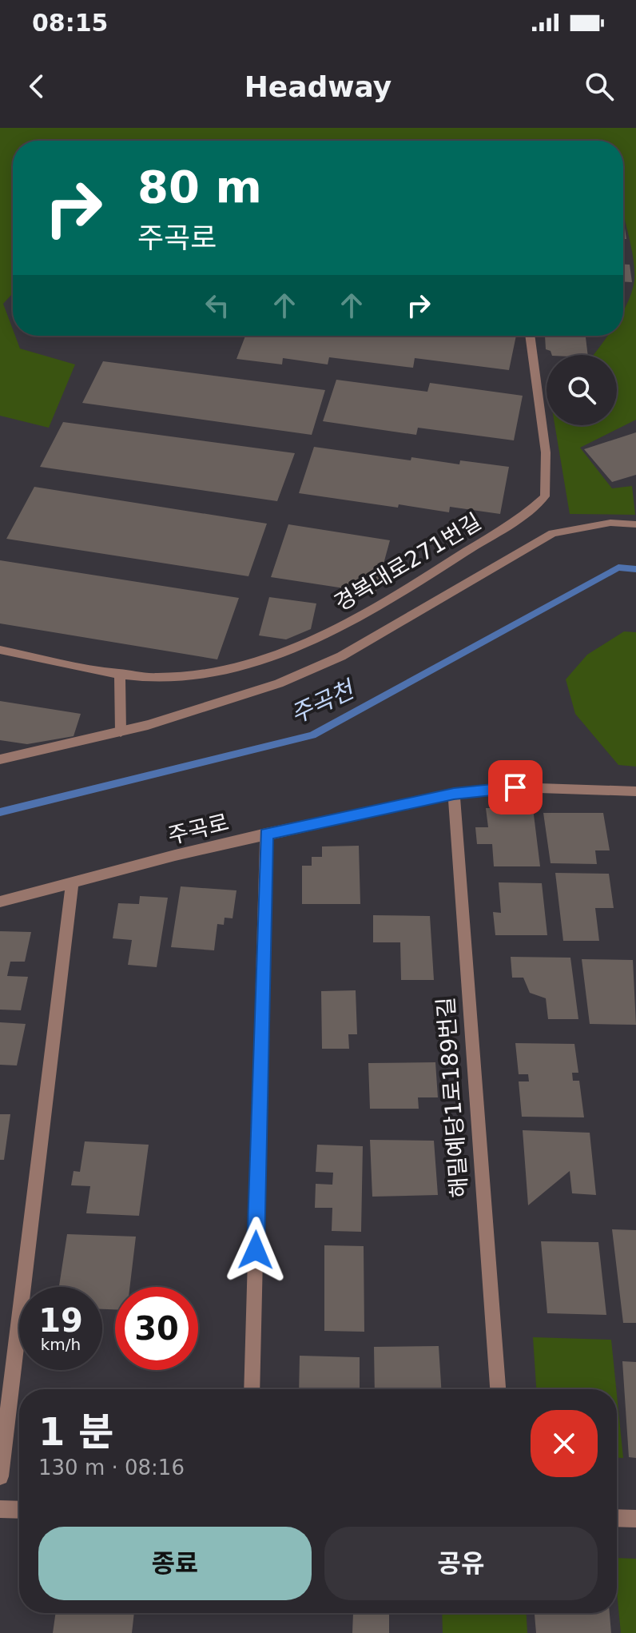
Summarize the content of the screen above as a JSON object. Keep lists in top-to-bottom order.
{
  "streets": {
    "street": ["경복대로271번길", "주곡로", "해밀예당1로189번길"]
  },
  "crossings": [
    ["주곡로", "해밀예당1로189번길"]
  ],
  "water": ["주곡천"],
  "page": {
    "status": "08:15",
    "header": "Headway",
    "turn": ["80 m", "주곡로"],
    "speed": "19 km/h",
    "limit": "30",
    "heading": ["1 분", "130 m · 08:16"],
    "buttons": ["종료", "공유"]
  }
}
